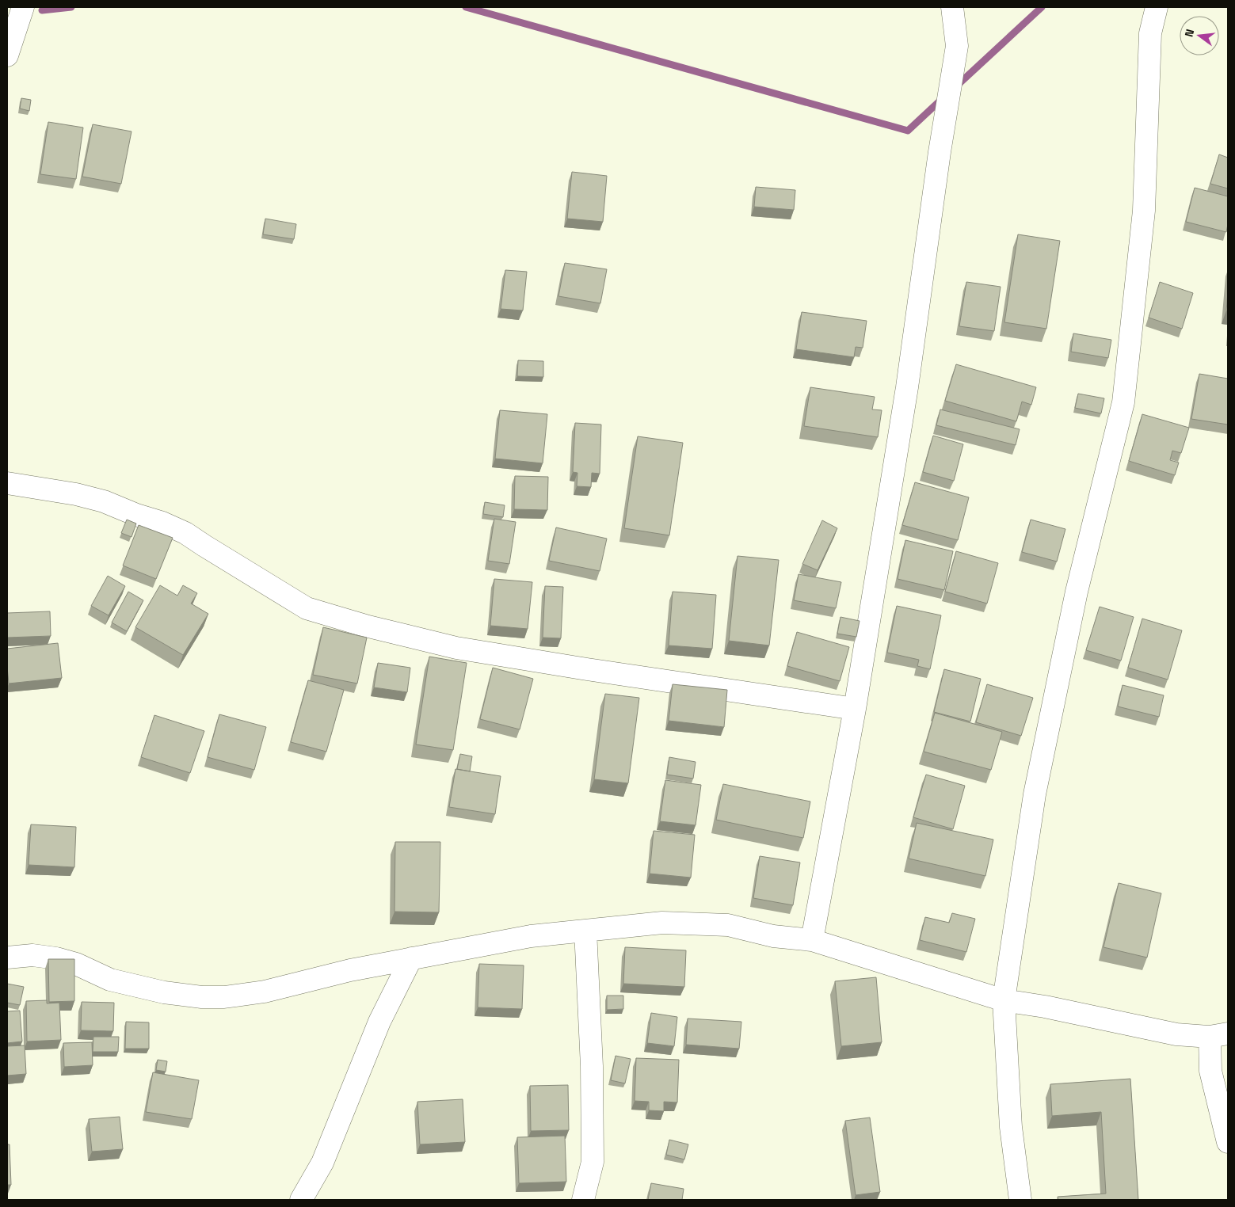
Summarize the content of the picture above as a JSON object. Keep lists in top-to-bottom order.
{
  "north": "left"
}
